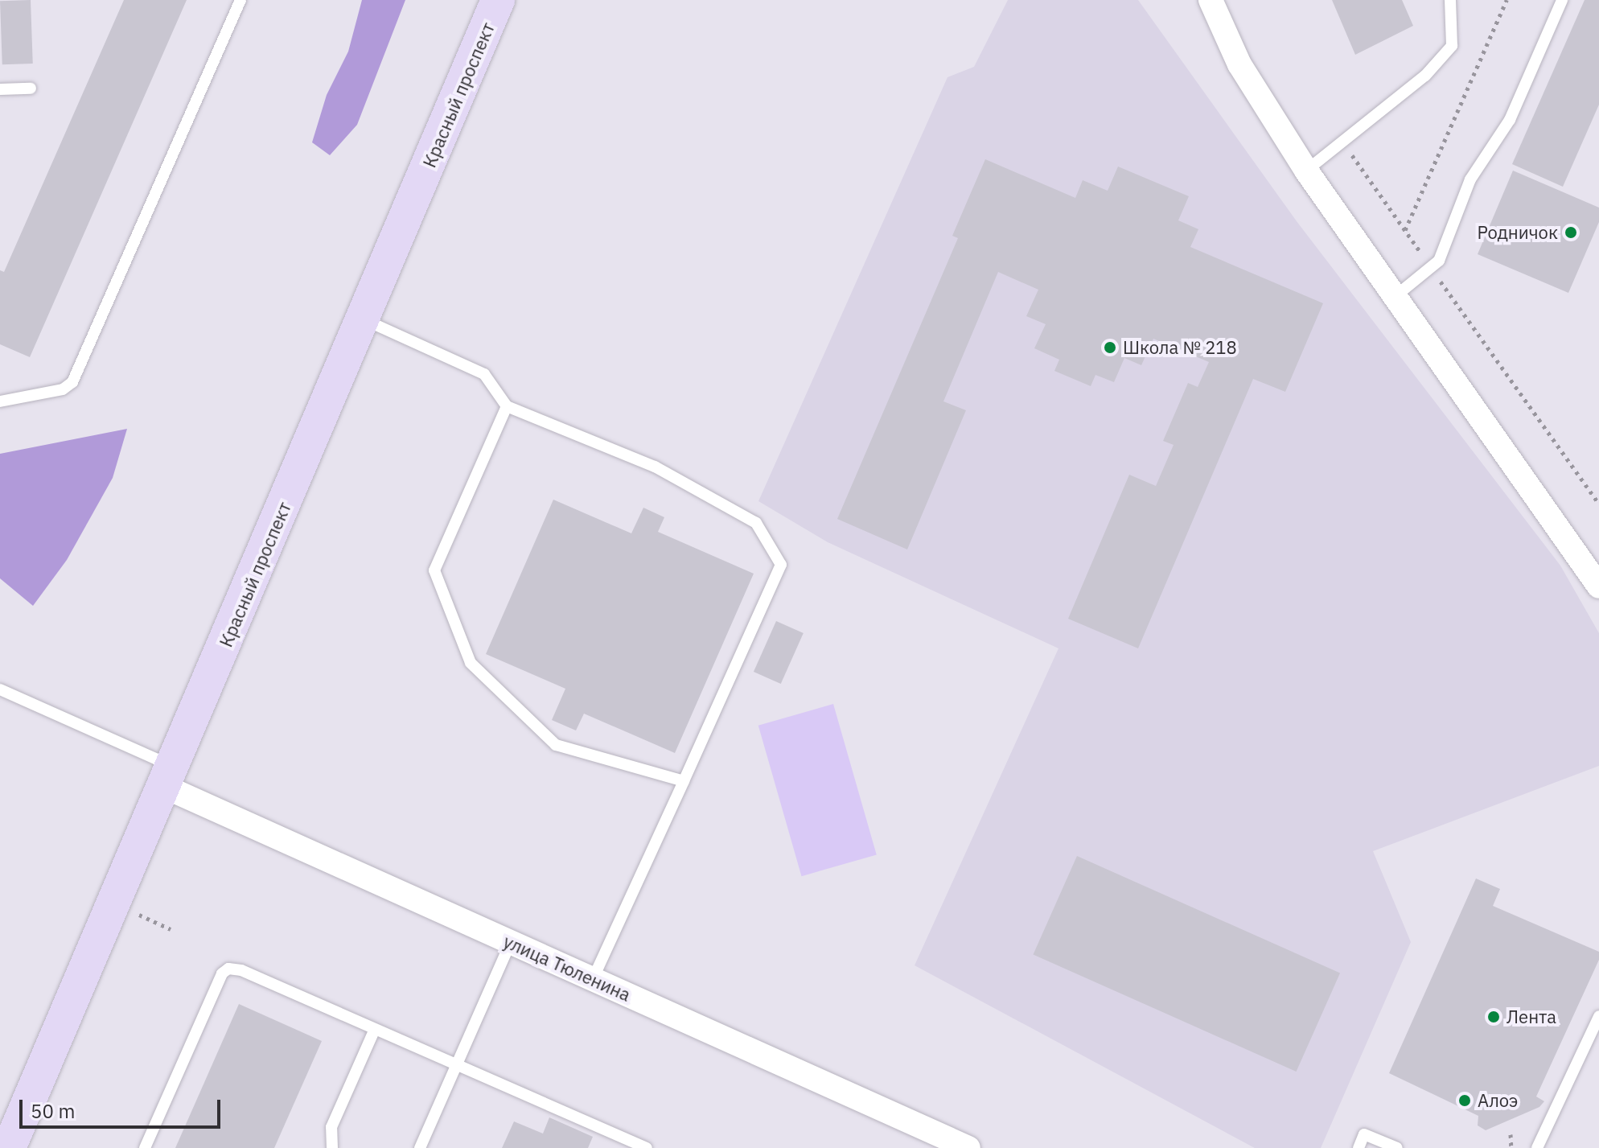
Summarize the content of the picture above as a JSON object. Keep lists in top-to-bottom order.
{
  "streets": {
    "street": ["Красный проспект", "улица Тюленина"]
  },
  "crossings": [
    ["Красный проспект", "улица Тюленина"]
  ],
  "places": [
    "Родничок",
    "Школа № 218",
    "Лента",
    "Алоэ"
  ],
  "scale_bar": "50 m"
}
